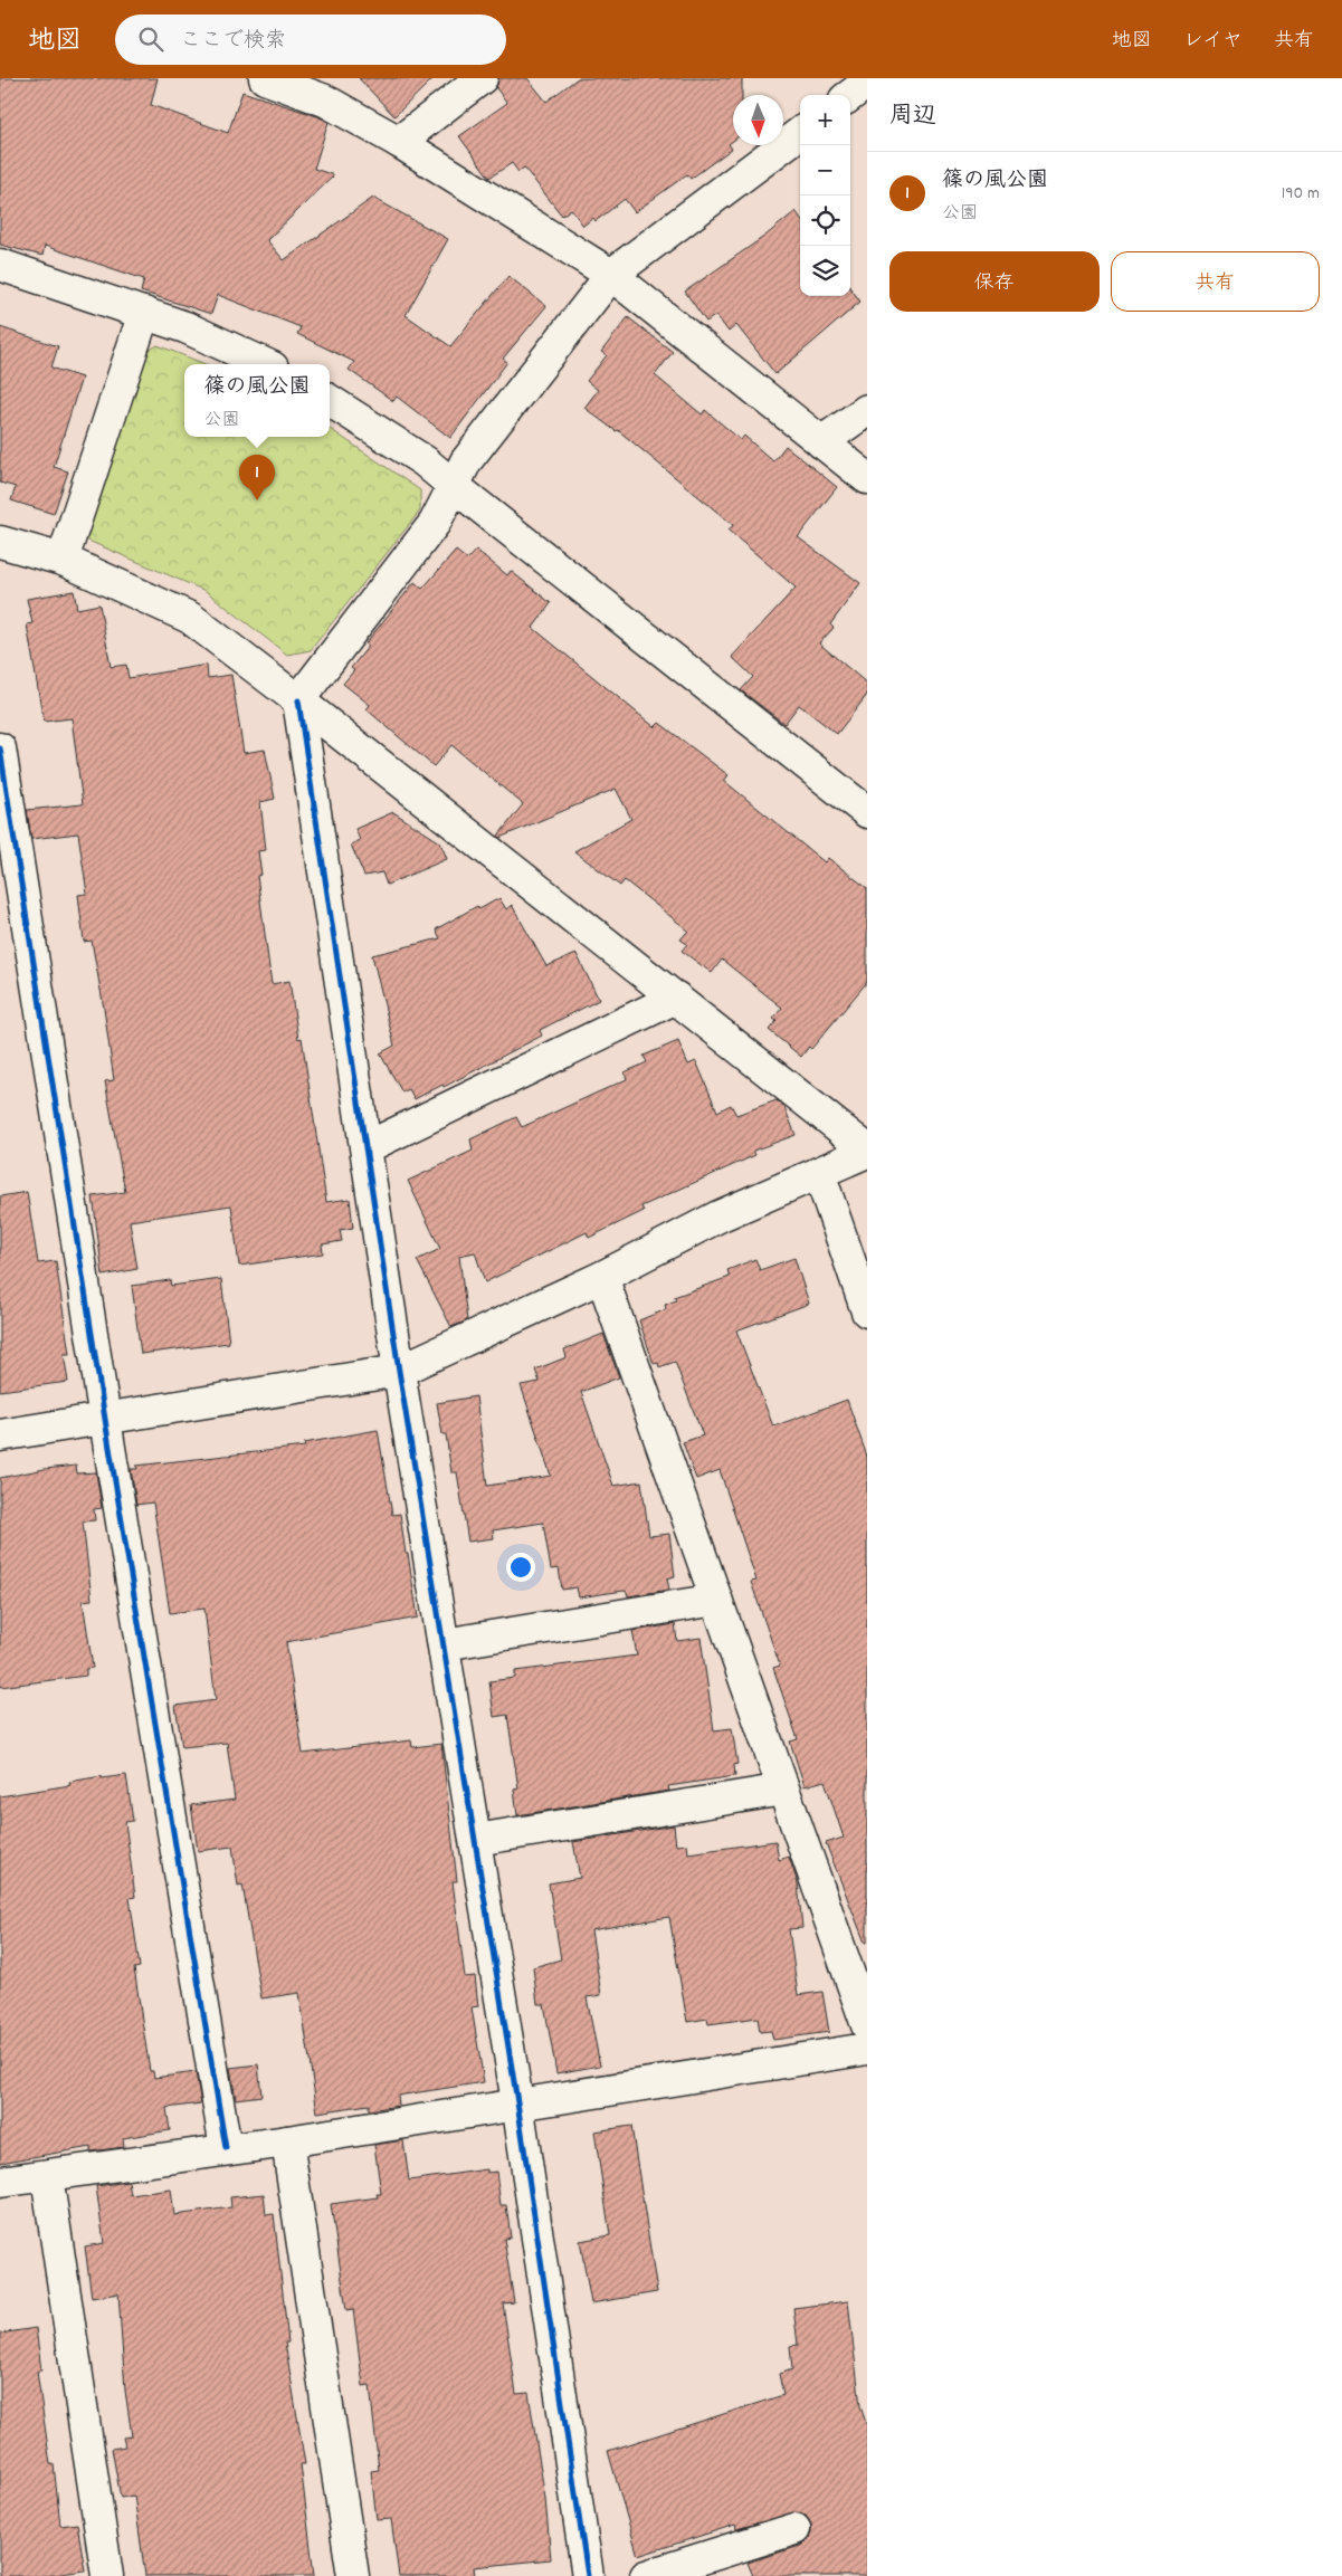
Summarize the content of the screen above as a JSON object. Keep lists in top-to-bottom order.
{
  "north": "bottom",
  "page": {
    "header": "地図",
    "search": "ここで検索",
    "nav": ["地図", "レイヤ", "共有"],
    "heading": "周辺",
    "map_buttons": ["+", "−"],
    "list": [
      {
        "mark": "1",
        "name": "篠の風公園",
        "note": "公園",
        "value": "190 m"
      }
    ],
    "buttons": ["保存", "共有"],
    "popup": ["篠の風公園", "公園"],
    "pins": "1"
  }
}
